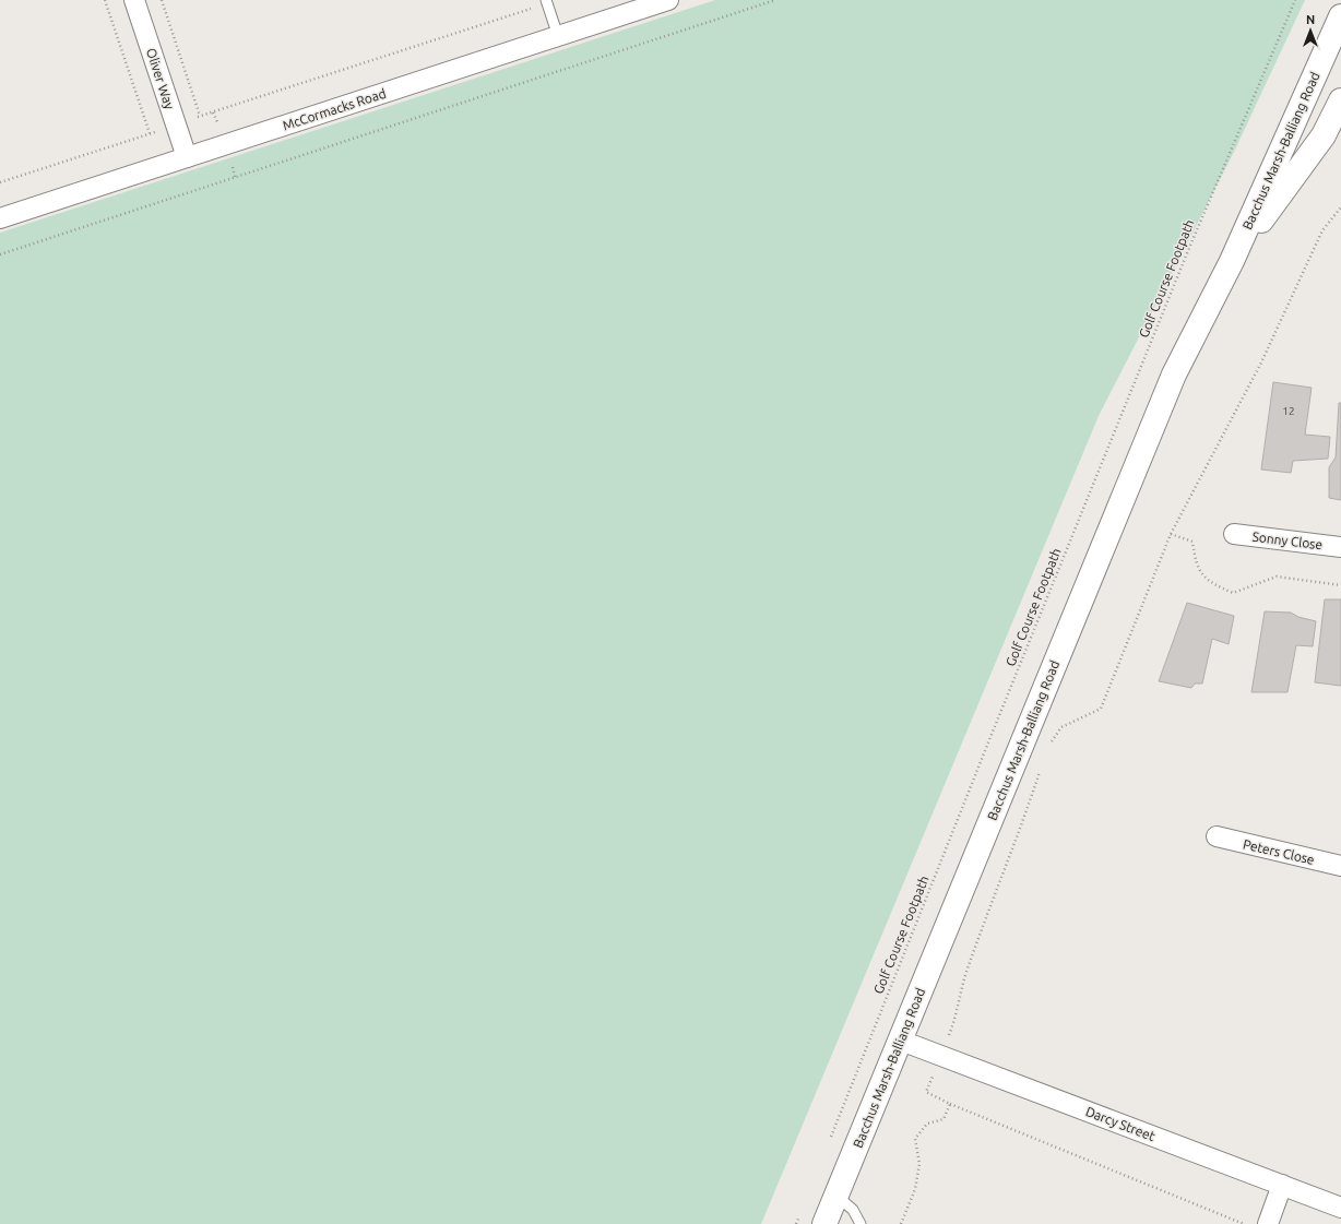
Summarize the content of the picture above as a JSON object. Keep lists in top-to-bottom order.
{
  "streets": {
    "street": [
      "Oliver Way",
      "McCormacks Road",
      "Bacchus Marsh-Balliang Road",
      "Sonny Close",
      "Peters Close",
      "Darcy Street"
    ],
    "path": ["Golf Course Footpath"]
  },
  "crossings": [
    ["Oliver Way", "McCormacks Road"],
    ["Bacchus Marsh-Balliang Road", "Darcy Street"]
  ],
  "house_numbers": ["12"],
  "north": "top"
}
